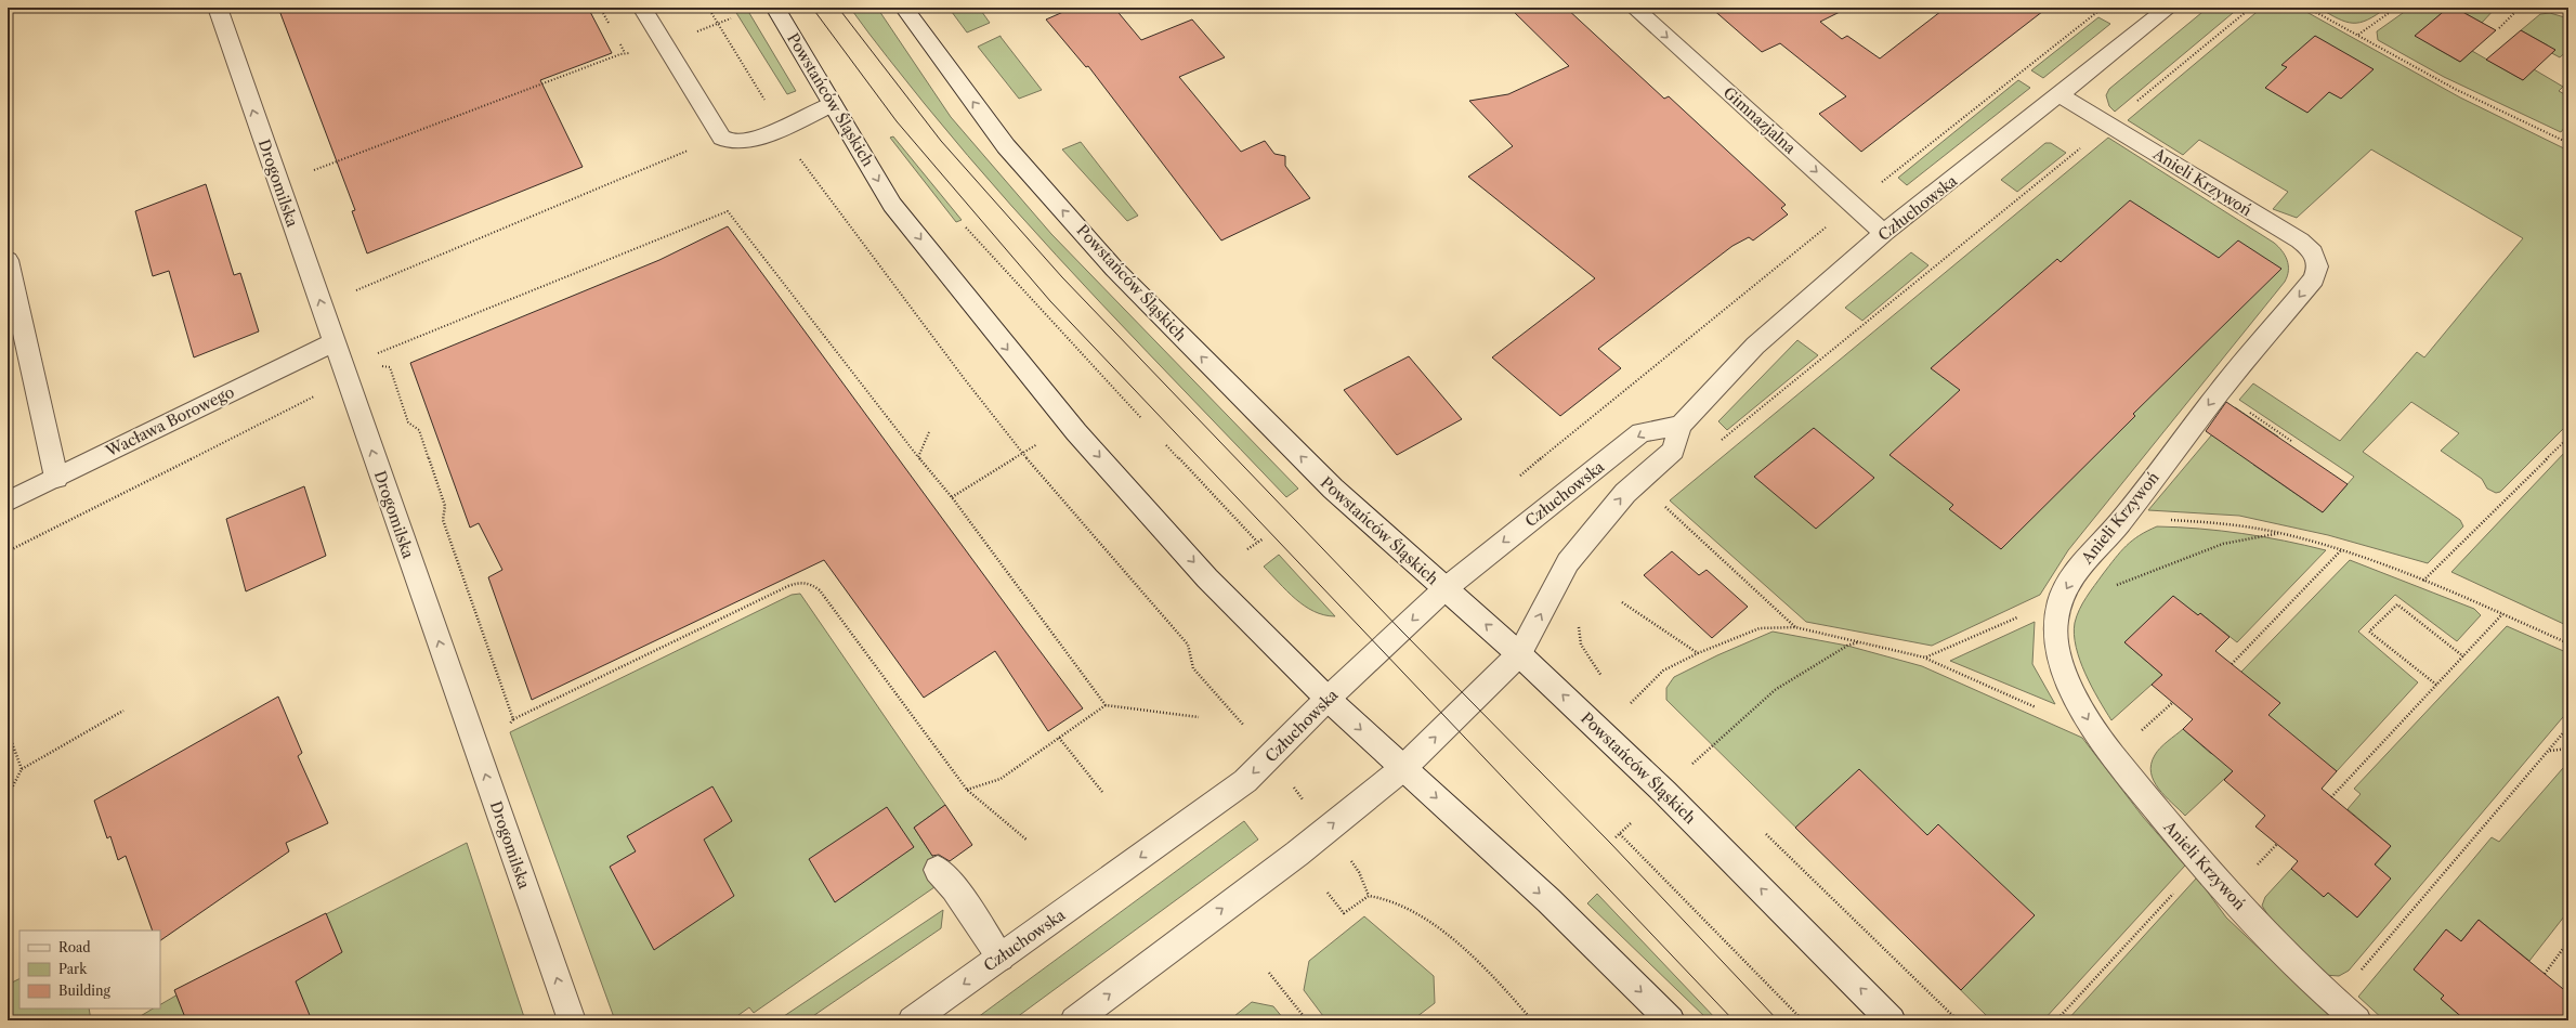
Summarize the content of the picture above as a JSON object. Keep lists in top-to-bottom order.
{
  "streets": {
    "street": [
      "Powstańców Śląskich",
      "Gimnazjalna",
      "Anieli Krzywoń",
      "Drogomilska",
      "Człuchowska",
      "Wacława Borowego"
    ]
  },
  "crossings": [
    ["Powstańców Śląskich", "Człuchowska"],
    ["Gimnazjalna", "Człuchowska"],
    ["Anieli Krzywoń", "Człuchowska"],
    ["Drogomilska", "Wacława Borowego"]
  ],
  "one_way": ["Gimnazjalna", "Drogomilska"],
  "legend": ["Road", "Park", "Building"]
}
